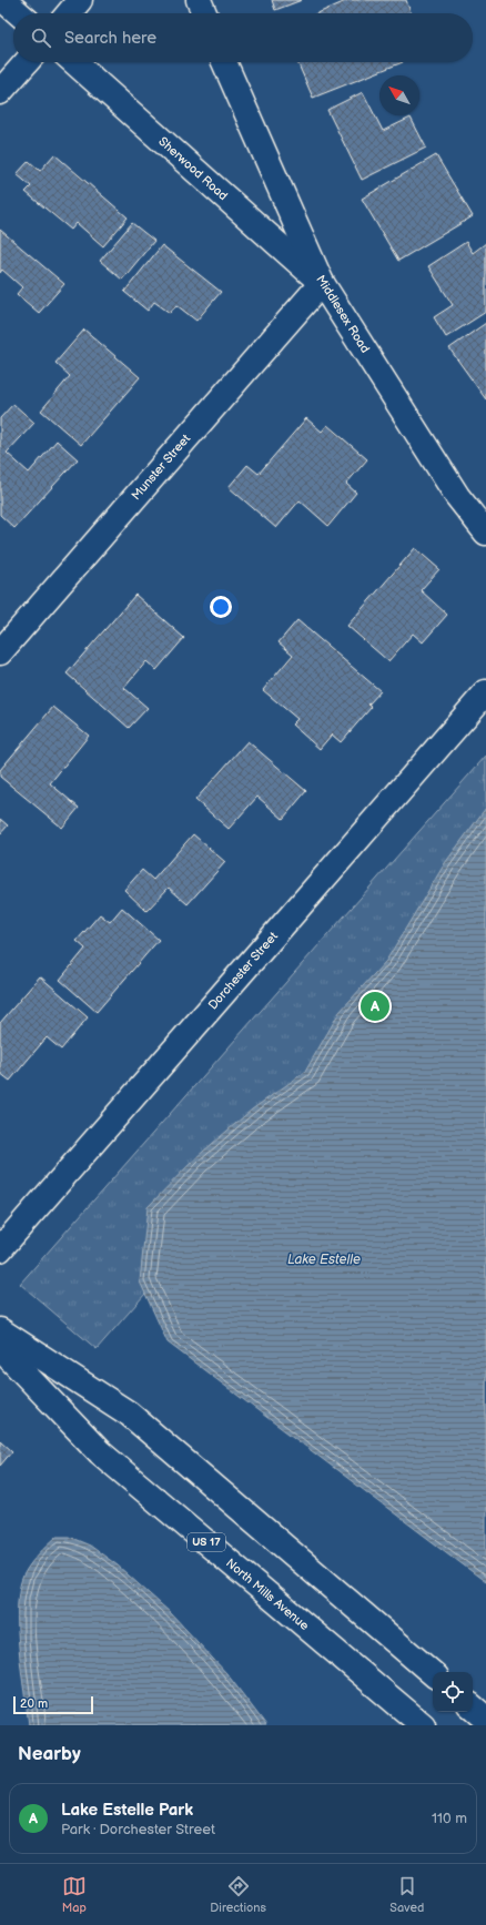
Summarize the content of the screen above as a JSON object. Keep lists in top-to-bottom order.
{
  "streets": {
    "street": [
      "Sherwood Road",
      "Middlesex Road",
      "Munster Street",
      "Dorchester Street",
      "US 17",
      "North Mills Avenue"
    ]
  },
  "crossings": [
    ["Sherwood Road", "Middlesex Road"],
    ["Sherwood Road", "Munster Street"],
    ["Middlesex Road", "Munster Street"]
  ],
  "water": ["Lake Estelle"],
  "scale_bar": "20 m",
  "north": "top left",
  "page": {
    "search": "Search here",
    "pins": "A",
    "scale": "20 m",
    "heading": "Nearby",
    "list": [
      {
        "mark": "A",
        "name": "Lake Estelle Park",
        "note": "Park · Dorchester Street",
        "value": "110 m"
      }
    ],
    "nav": ["Map", "Directions", "Saved"]
  }
}
